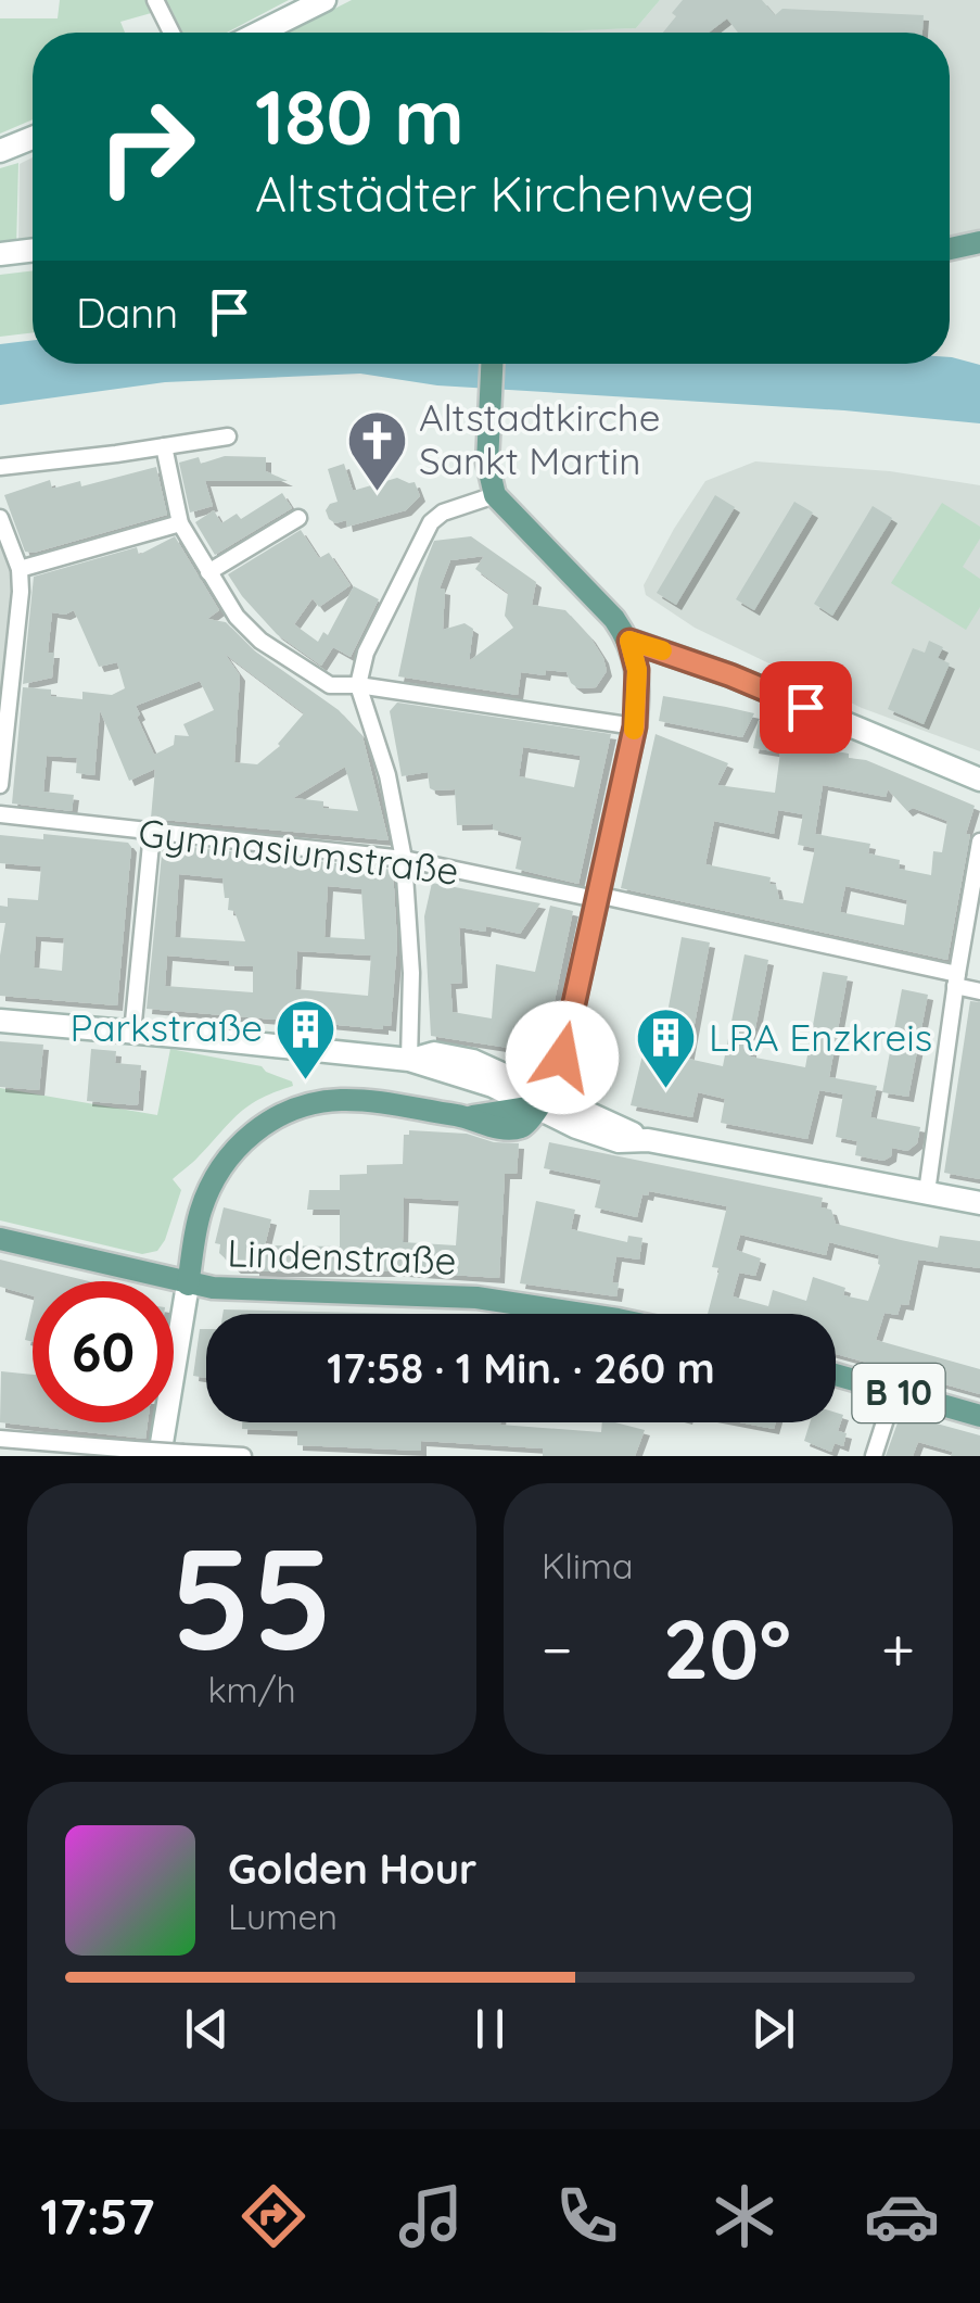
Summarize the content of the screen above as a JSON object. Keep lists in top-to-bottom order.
{
  "streets": {
    "main road": ["Lindenstraße", "B 10"],
    "street": ["Gymnasiumstraße"]
  },
  "places": {
    "church": ["Altstadtkirche Sankt Martin"],
    "building": ["Parkstraße", "LRA Enzkreis"]
  },
  "page": {
    "turn": ["180 m", "Altstädter Kirchenweg"],
    "then": "Dann",
    "limit": "60",
    "trip": "17:58 · 1 Min. · 260 m",
    "tile": [
      ["55", "km/h"],
      "Klima"
    ],
    "heat": ["−", "20°", "+"],
    "song": ["Golden Hour", "Lumen"],
    "tabs": "17:57"
  }
}
